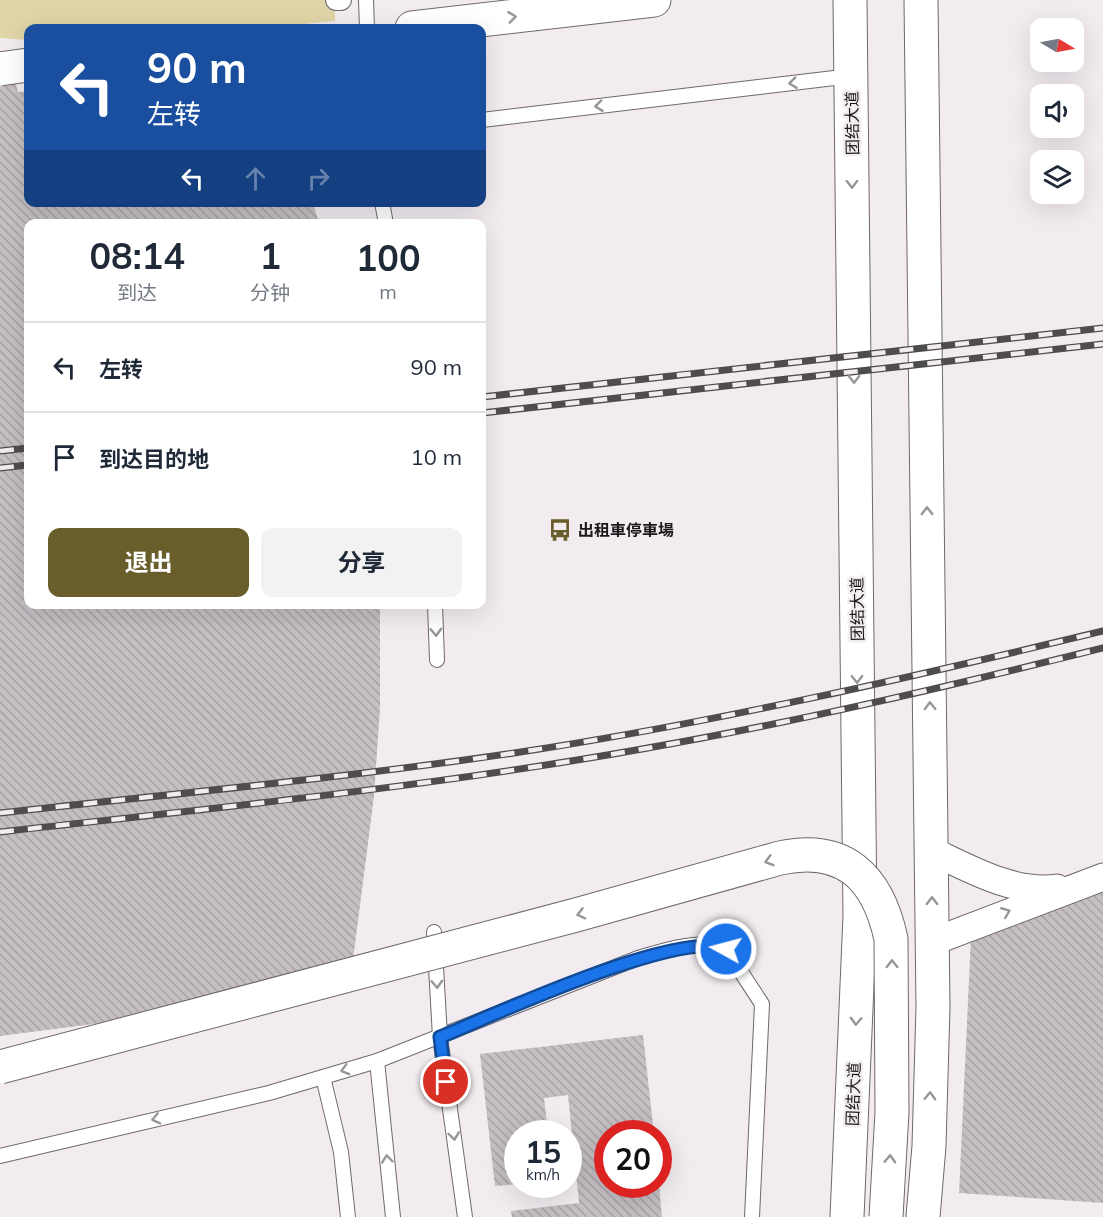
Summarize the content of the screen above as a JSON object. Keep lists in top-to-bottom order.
{
  "streets": {
    "main road": ["团结大道"]
  },
  "places": {
    "bus stop": ["出租車停車場"]
  },
  "north": "right",
  "page": {
    "turn": ["90 m", "左转"],
    "eta": [
      "08:14",
      "到达",
      "1",
      "分钟",
      "100",
      "m"
    ],
    "list": [
      {
        "name": "左转",
        "value": "90 m"
      },
      {
        "name": "到达目的地",
        "value": "10 m"
      }
    ],
    "buttons": ["退出", "分享"],
    "speed": "15 km/h",
    "limit": "20"
  }
}
